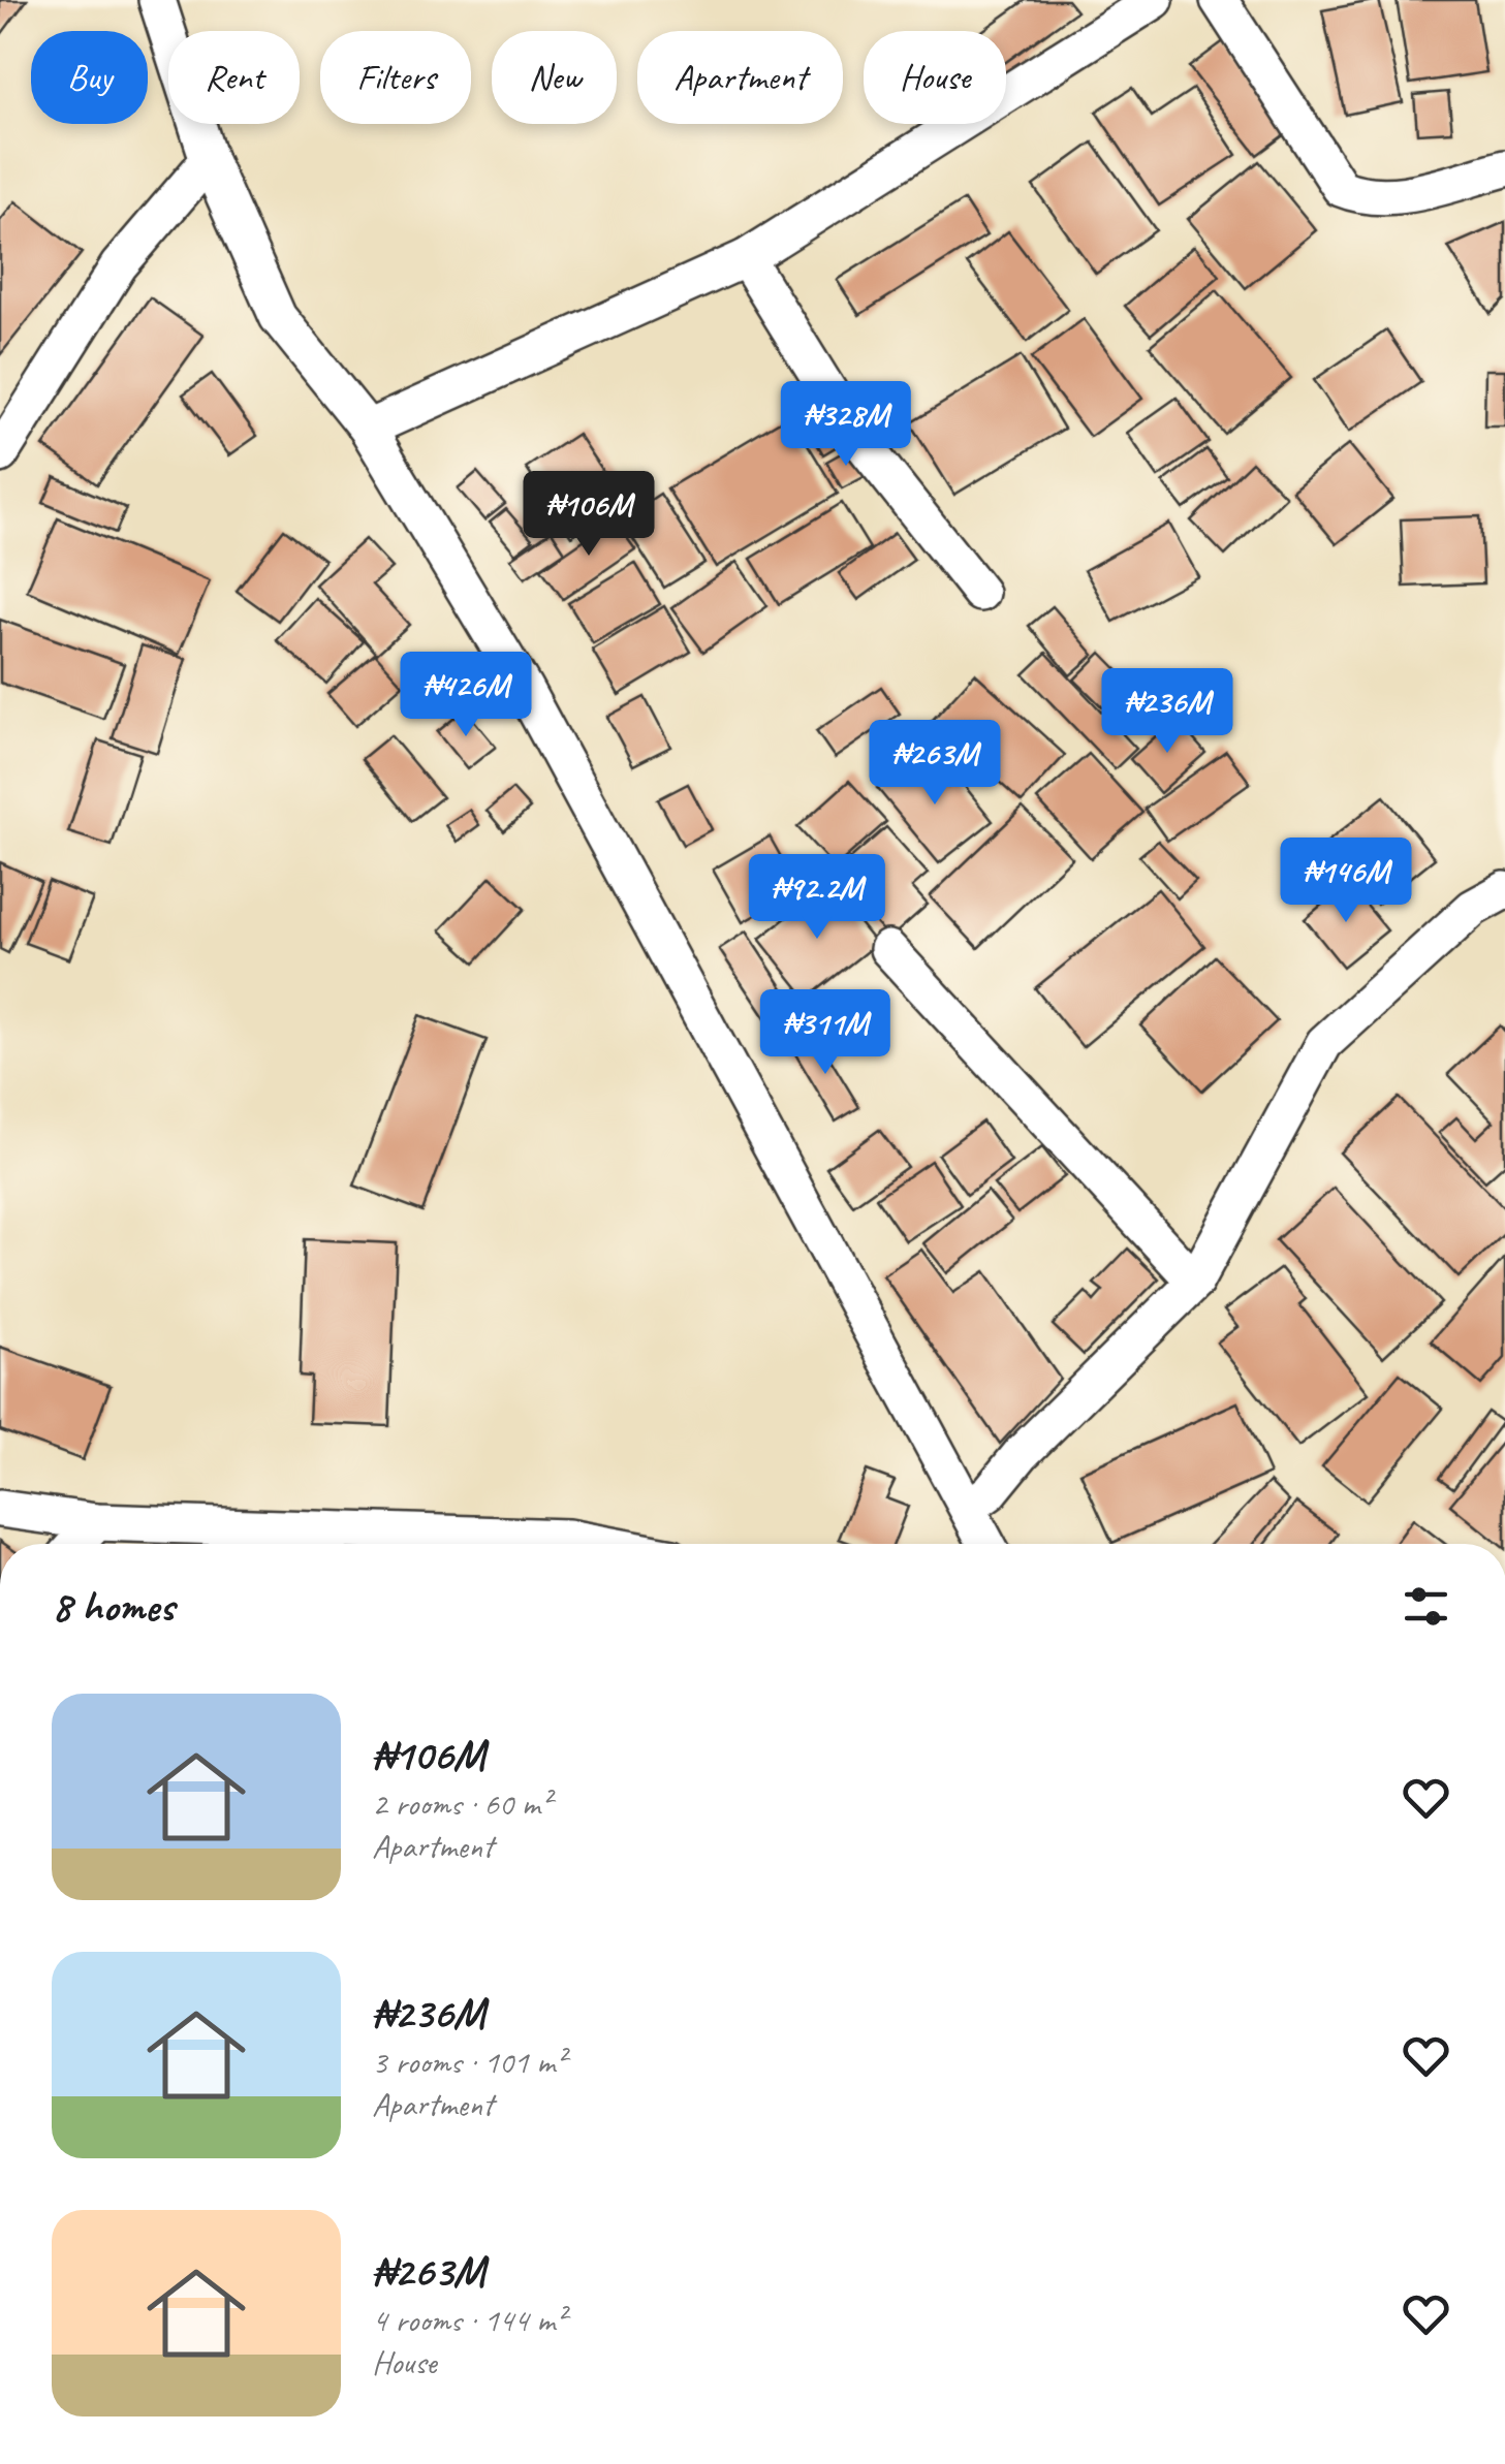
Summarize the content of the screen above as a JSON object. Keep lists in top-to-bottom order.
{
  "page": {
    "chip": [
      "Buy",
      "Rent",
      "Filters",
      "New",
      "Apartment",
      "House"
    ],
    "price": [
      "₦328M",
      "₦106M",
      "₦426M",
      "₦236M",
      "₦263M",
      "₦146M",
      "₦92.2M",
      "₦311M"
    ],
    "heading": "8 homes",
    "list": [
      {
        "name": "₦106M",
        "note": "2 rooms · 60 m² · Apartment"
      },
      {
        "name": "₦236M",
        "note": "3 rooms · 101 m² · Apartment"
      },
      {
        "name": "₦263M",
        "note": "4 rooms · 144 m² · House"
      }
    ]
  }
}
